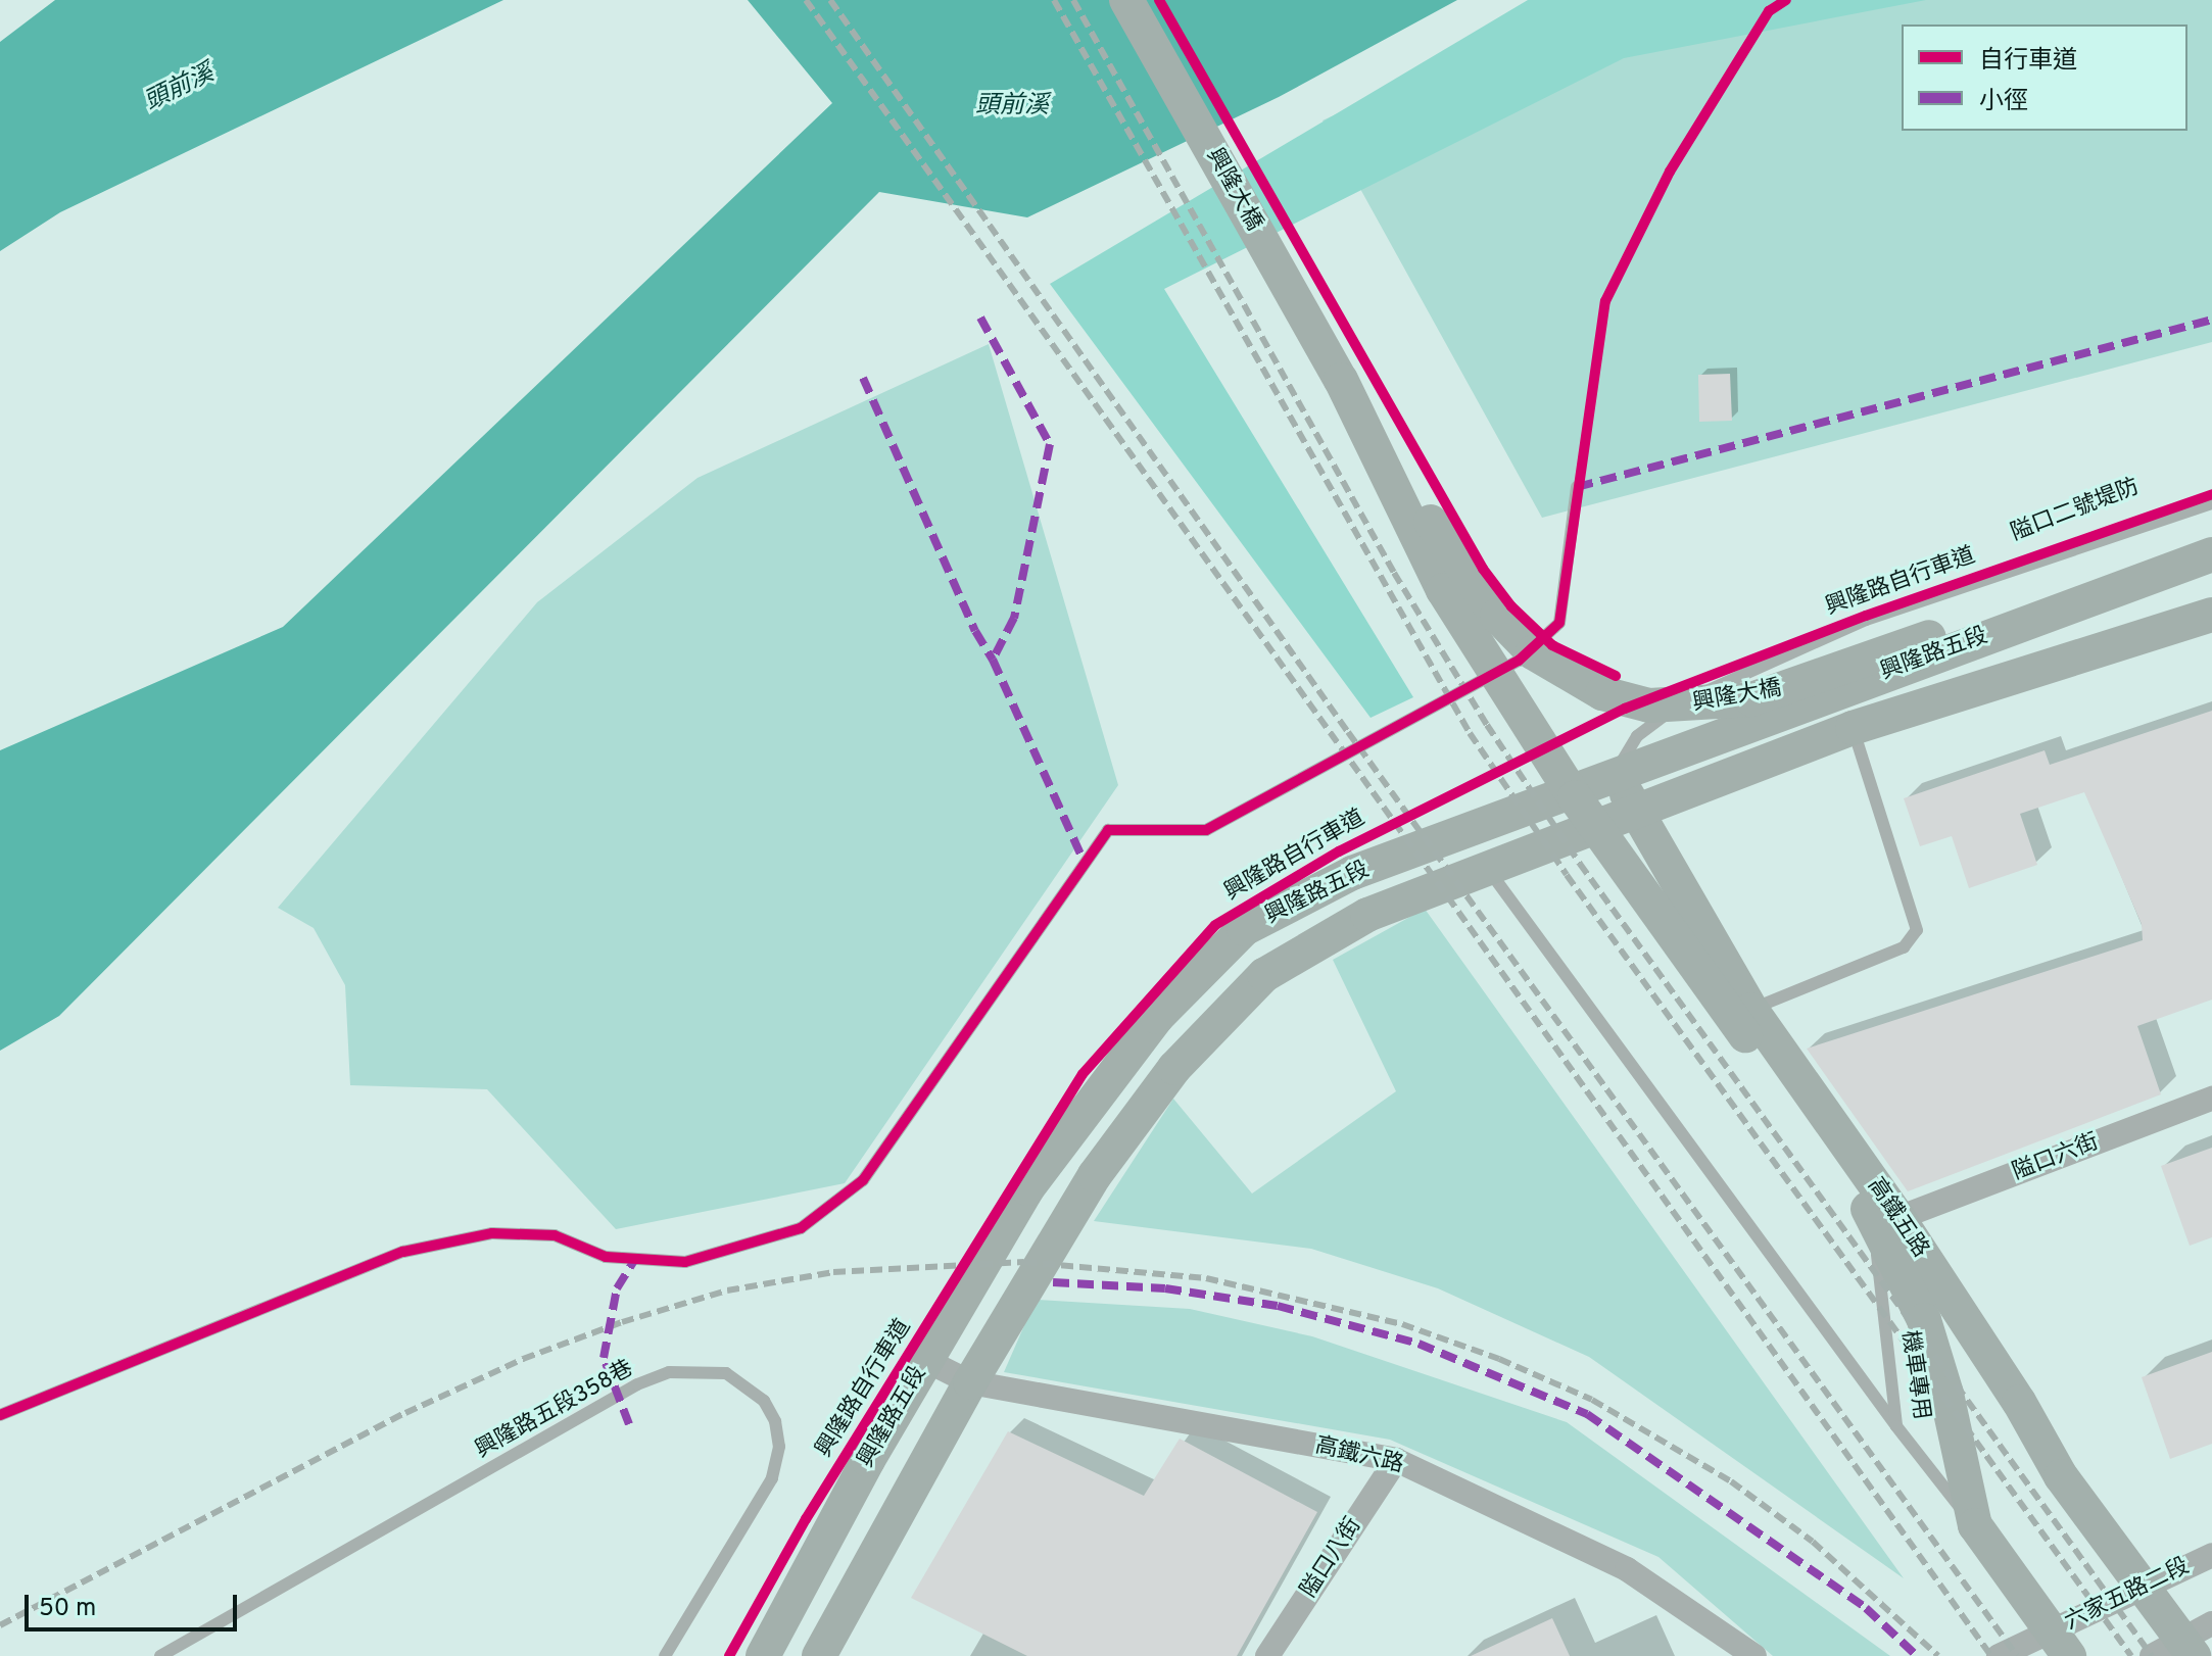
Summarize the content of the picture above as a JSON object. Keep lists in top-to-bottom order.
{
  "streets": {
    "street": [
      "興隆大橋",
      "興隆路五段",
      "隘口六街",
      "高鐵五路",
      "高鐵六路",
      "隘口八街",
      "六家五路二段"
    ],
    "lane": ["機車專用", "興隆路五段358巷"],
    "cycle path": ["隘口二號堤防"]
  },
  "crossings": [
    ["興隆大橋", "隘口六街"],
    ["興隆大橋", "高鐵五路"],
    ["興隆大橋", "機車專用"],
    ["興隆路五段", "高鐵六路"],
    ["隘口六街", "高鐵五路"],
    ["隘口六街", "機車專用"],
    ["高鐵五路", "機車專用"],
    ["高鐵五路", "六家五路二段"],
    ["高鐵六路", "隘口八街"]
  ],
  "water": ["頭前溪"],
  "legend": ["自行車道", "小徑"],
  "scale_bar": "50 m"
}
